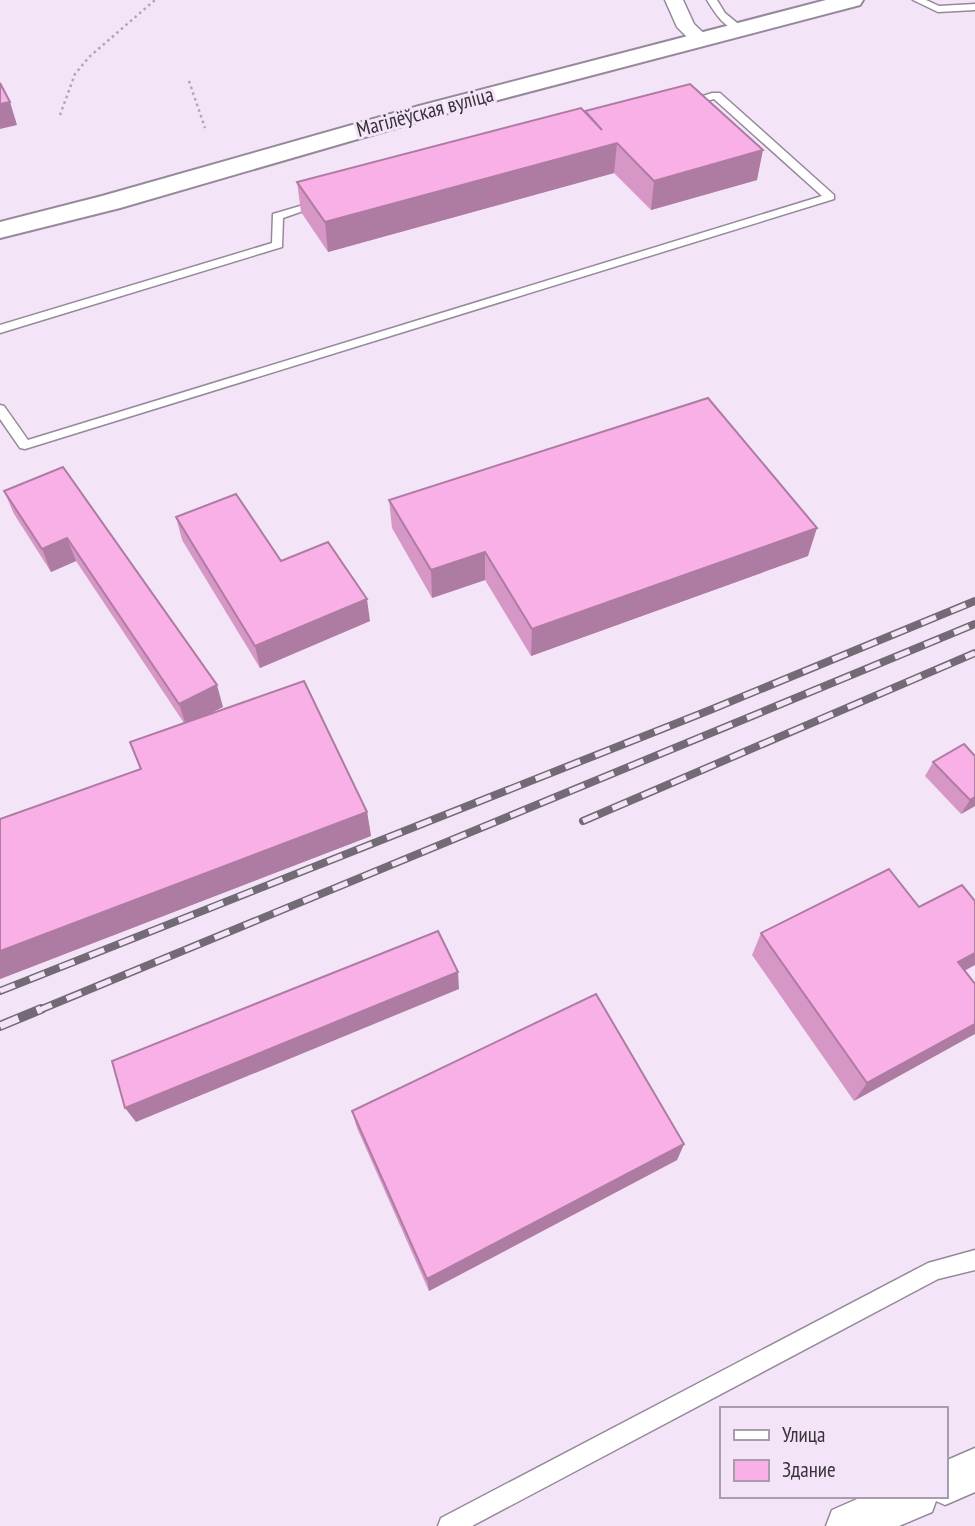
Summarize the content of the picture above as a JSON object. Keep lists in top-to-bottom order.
{
  "streets": {
    "street": ["Магілёўская вуліца"]
  },
  "legend": ["Улица", "Здание"]
}
